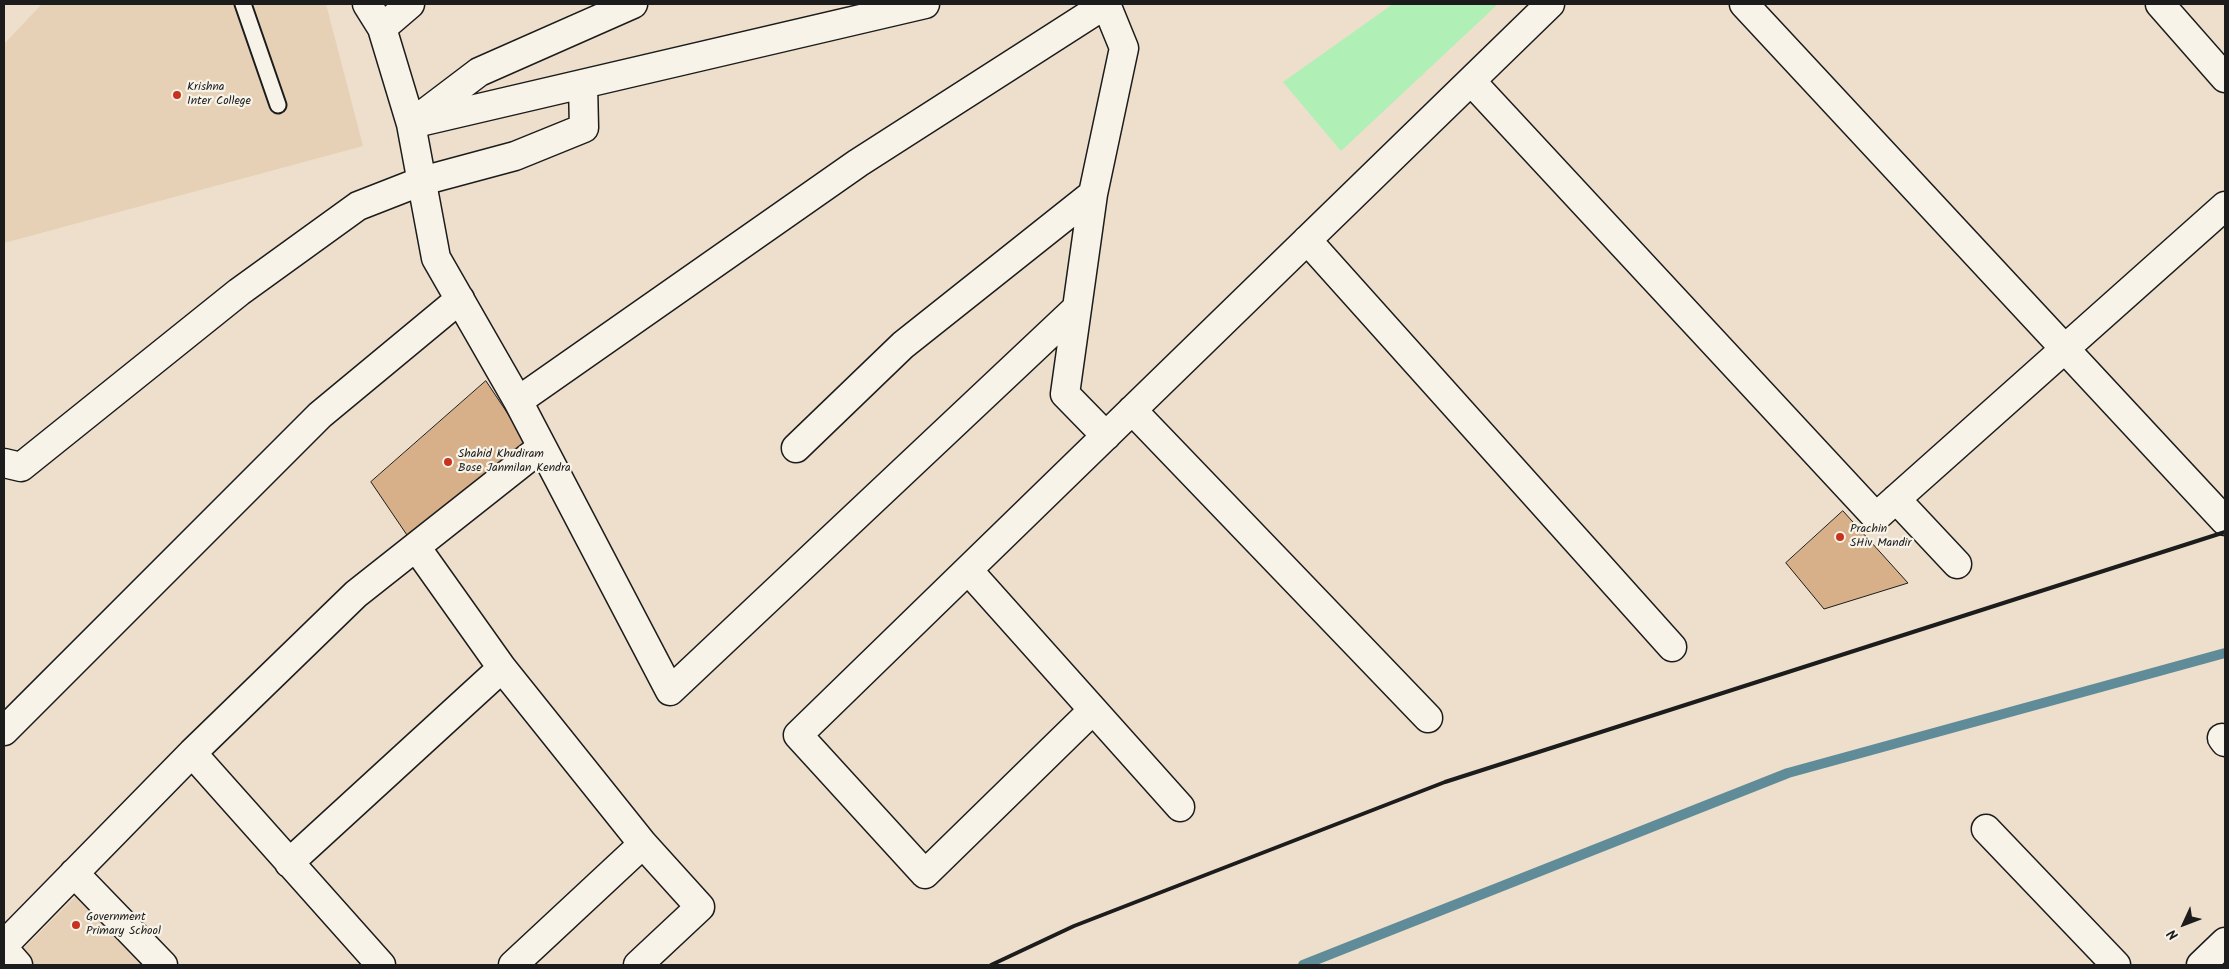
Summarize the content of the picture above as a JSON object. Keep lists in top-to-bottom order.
{
  "places": [
    "Krishna Inter College",
    "Shahid Khudiram Bose Janmilan Kendra",
    "Prachin SHiv Mandir",
    "Government Primary School"
  ],
  "north": "bottom left"
}
